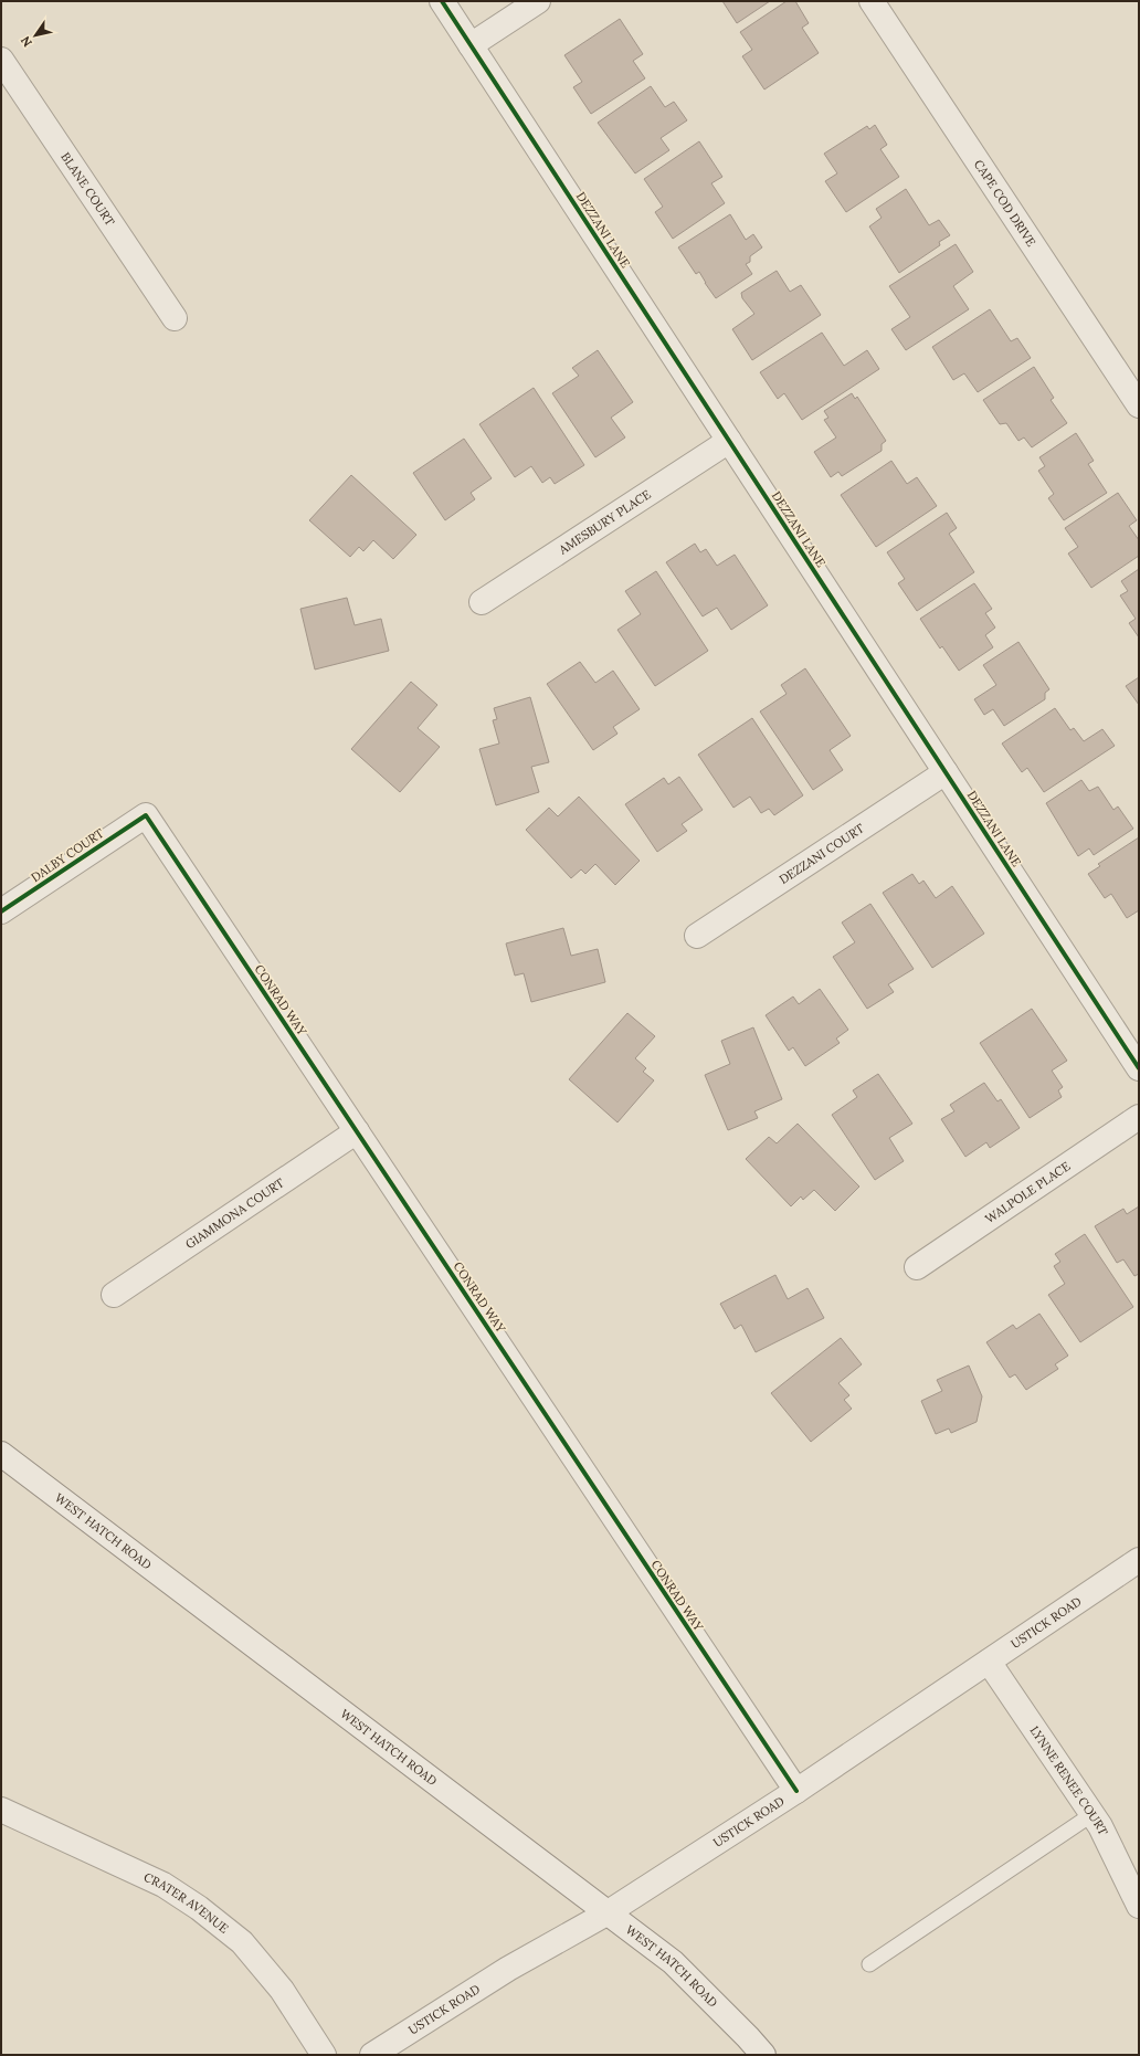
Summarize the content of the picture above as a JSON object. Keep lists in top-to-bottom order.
{
  "streets": {
    "street": [
      "BLANE COURT",
      "CAPE COD DRIVE",
      "DEZZANI LANE",
      "AMESBURY PLACE",
      "DEZZANI COURT",
      "DALBY COURT",
      "CONRAD WAY",
      "WALPOLE PLACE",
      "GIAMMONA COURT",
      "WEST HATCH ROAD",
      "USTICK ROAD",
      "LYNNE RENEE COURT",
      "CRATER AVENUE"
    ]
  },
  "crossings": [
    ["DEZZANI LANE", "AMESBURY PLACE"],
    ["DEZZANI LANE", "DEZZANI COURT"],
    ["DALBY COURT", "CONRAD WAY"],
    ["CONRAD WAY", "GIAMMONA COURT"],
    ["CONRAD WAY", "USTICK ROAD"],
    ["WEST HATCH ROAD", "USTICK ROAD"],
    ["USTICK ROAD", "LYNNE RENEE COURT"]
  ],
  "north": "bottom left"
}
